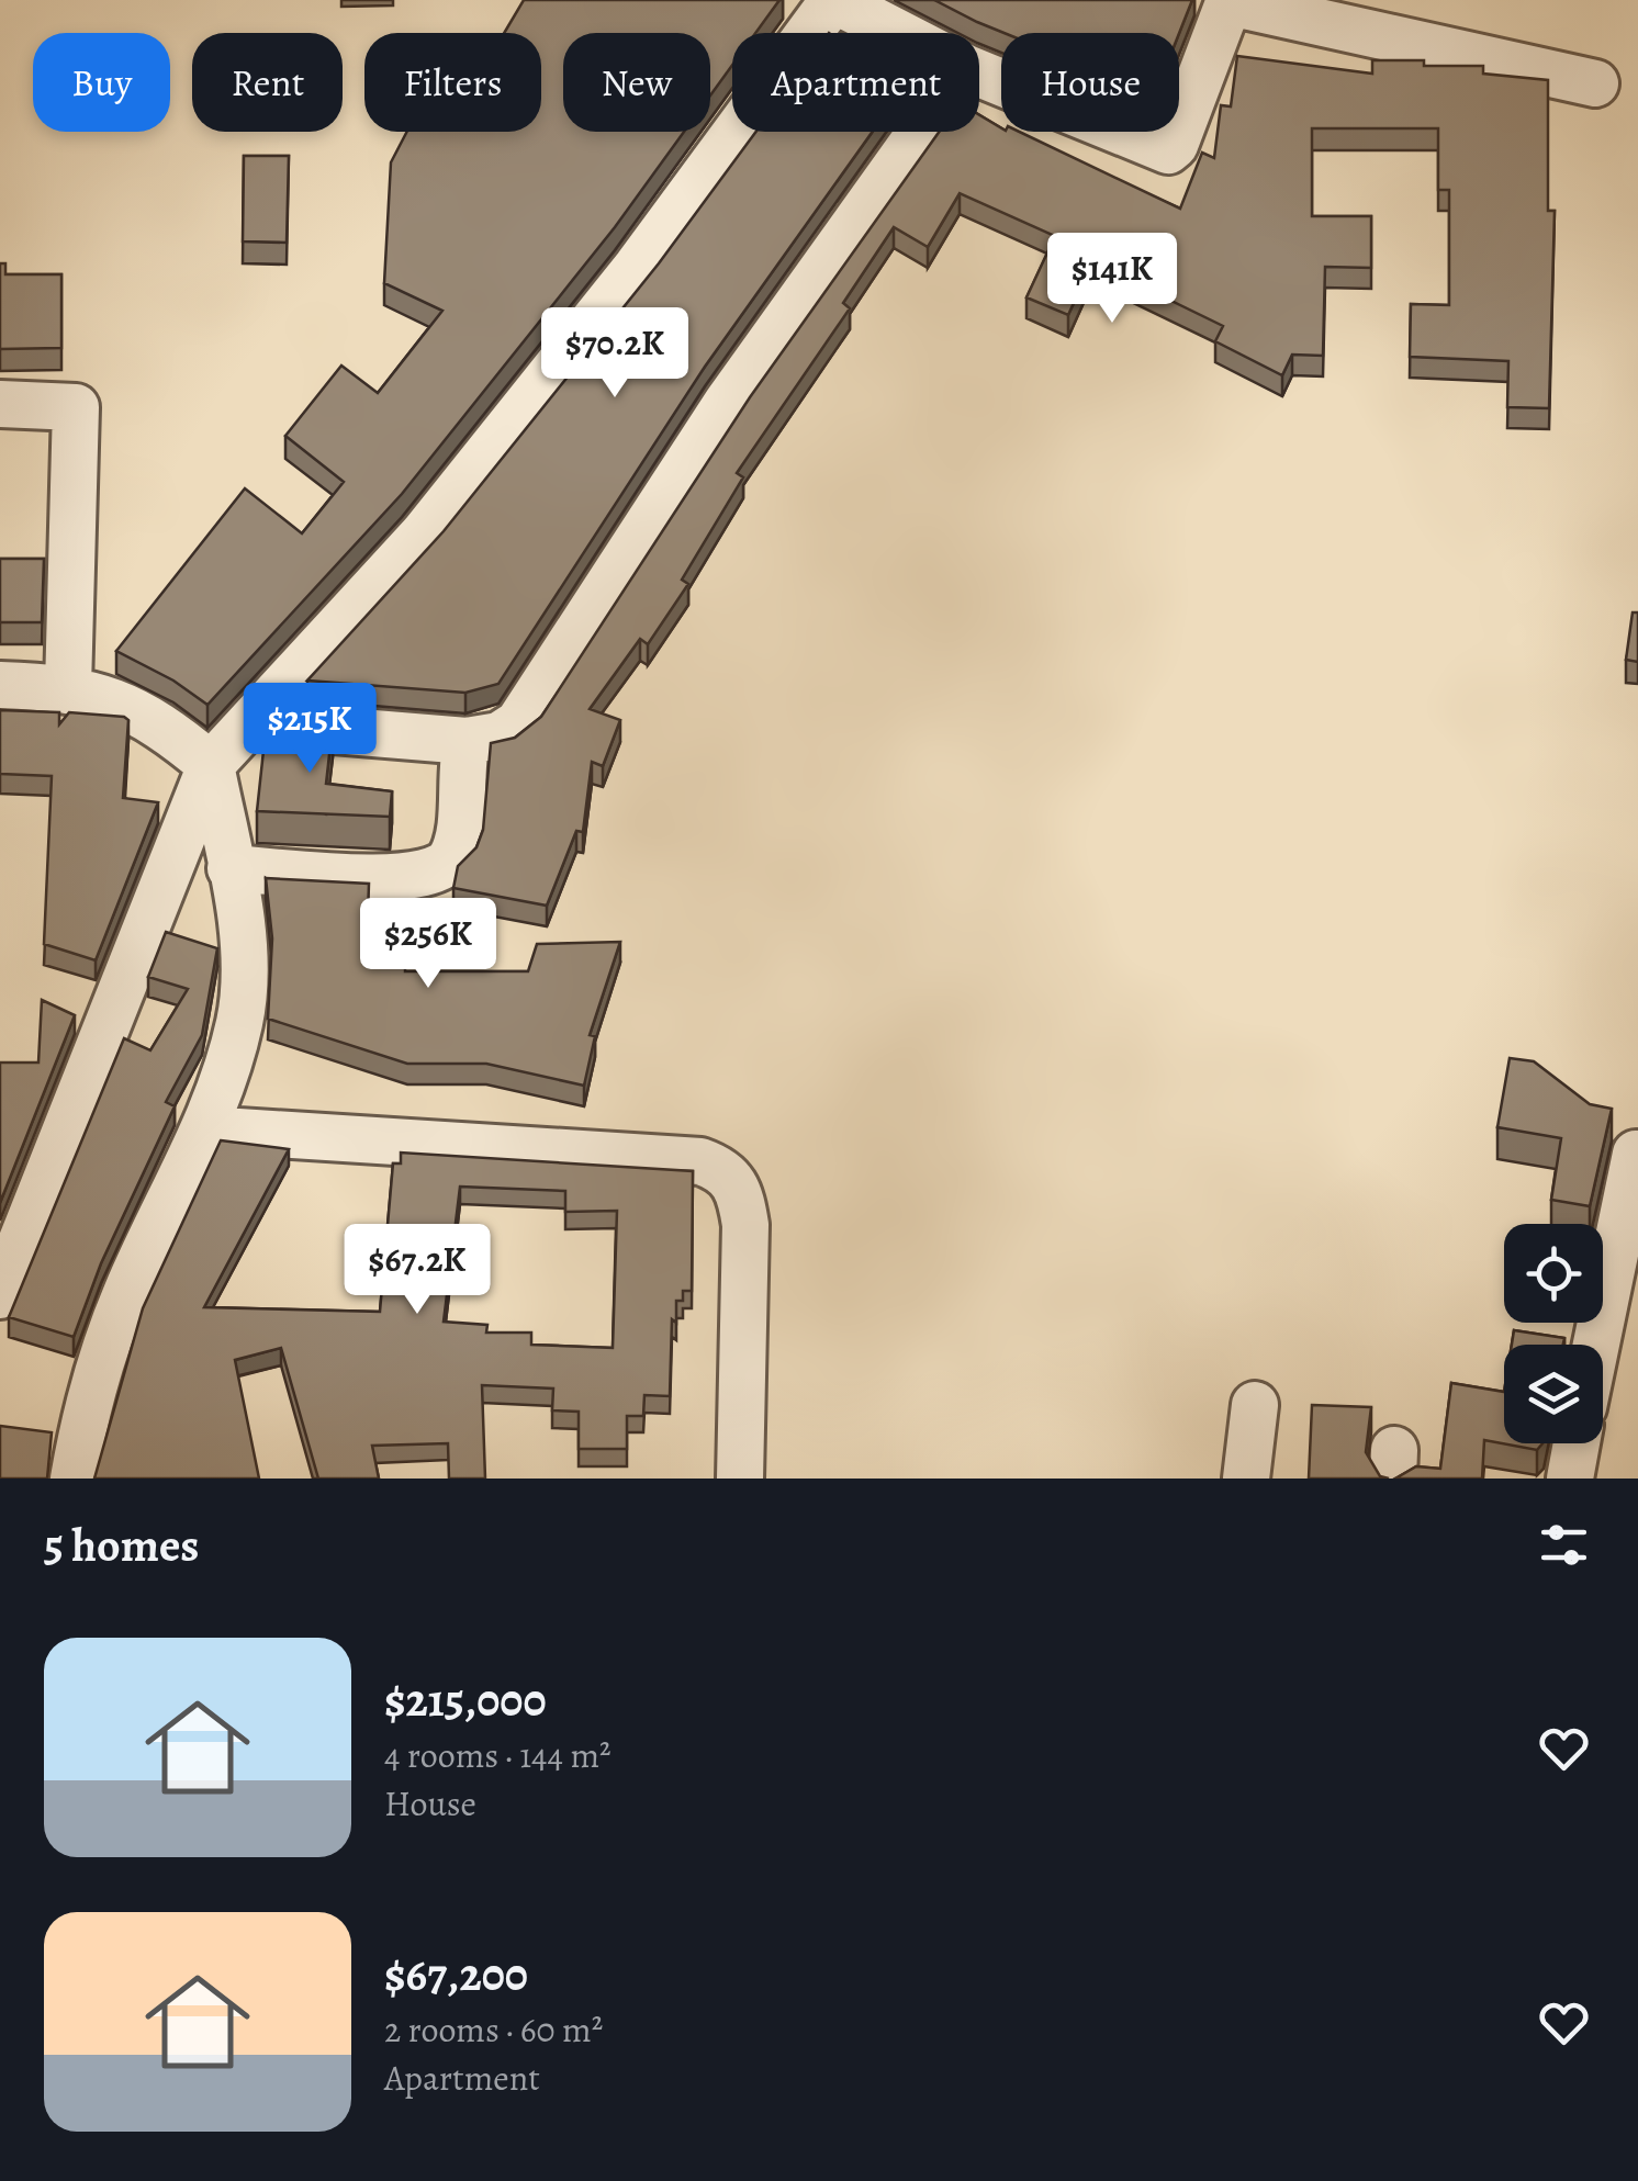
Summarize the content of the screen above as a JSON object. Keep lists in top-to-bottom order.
{
  "page": {
    "chip": [
      "Buy",
      "Rent",
      "Filters",
      "New",
      "Apartment",
      "House"
    ],
    "price": [
      "$141K",
      "$70.2K",
      "$215K",
      "$256K",
      "$67.2K"
    ],
    "heading": "5 homes",
    "list": [
      {
        "name": "$215,000",
        "note": "4 rooms · 144 m² · House"
      },
      {
        "name": "$67,200",
        "note": "2 rooms · 60 m² · Apartment"
      }
    ]
  }
}
